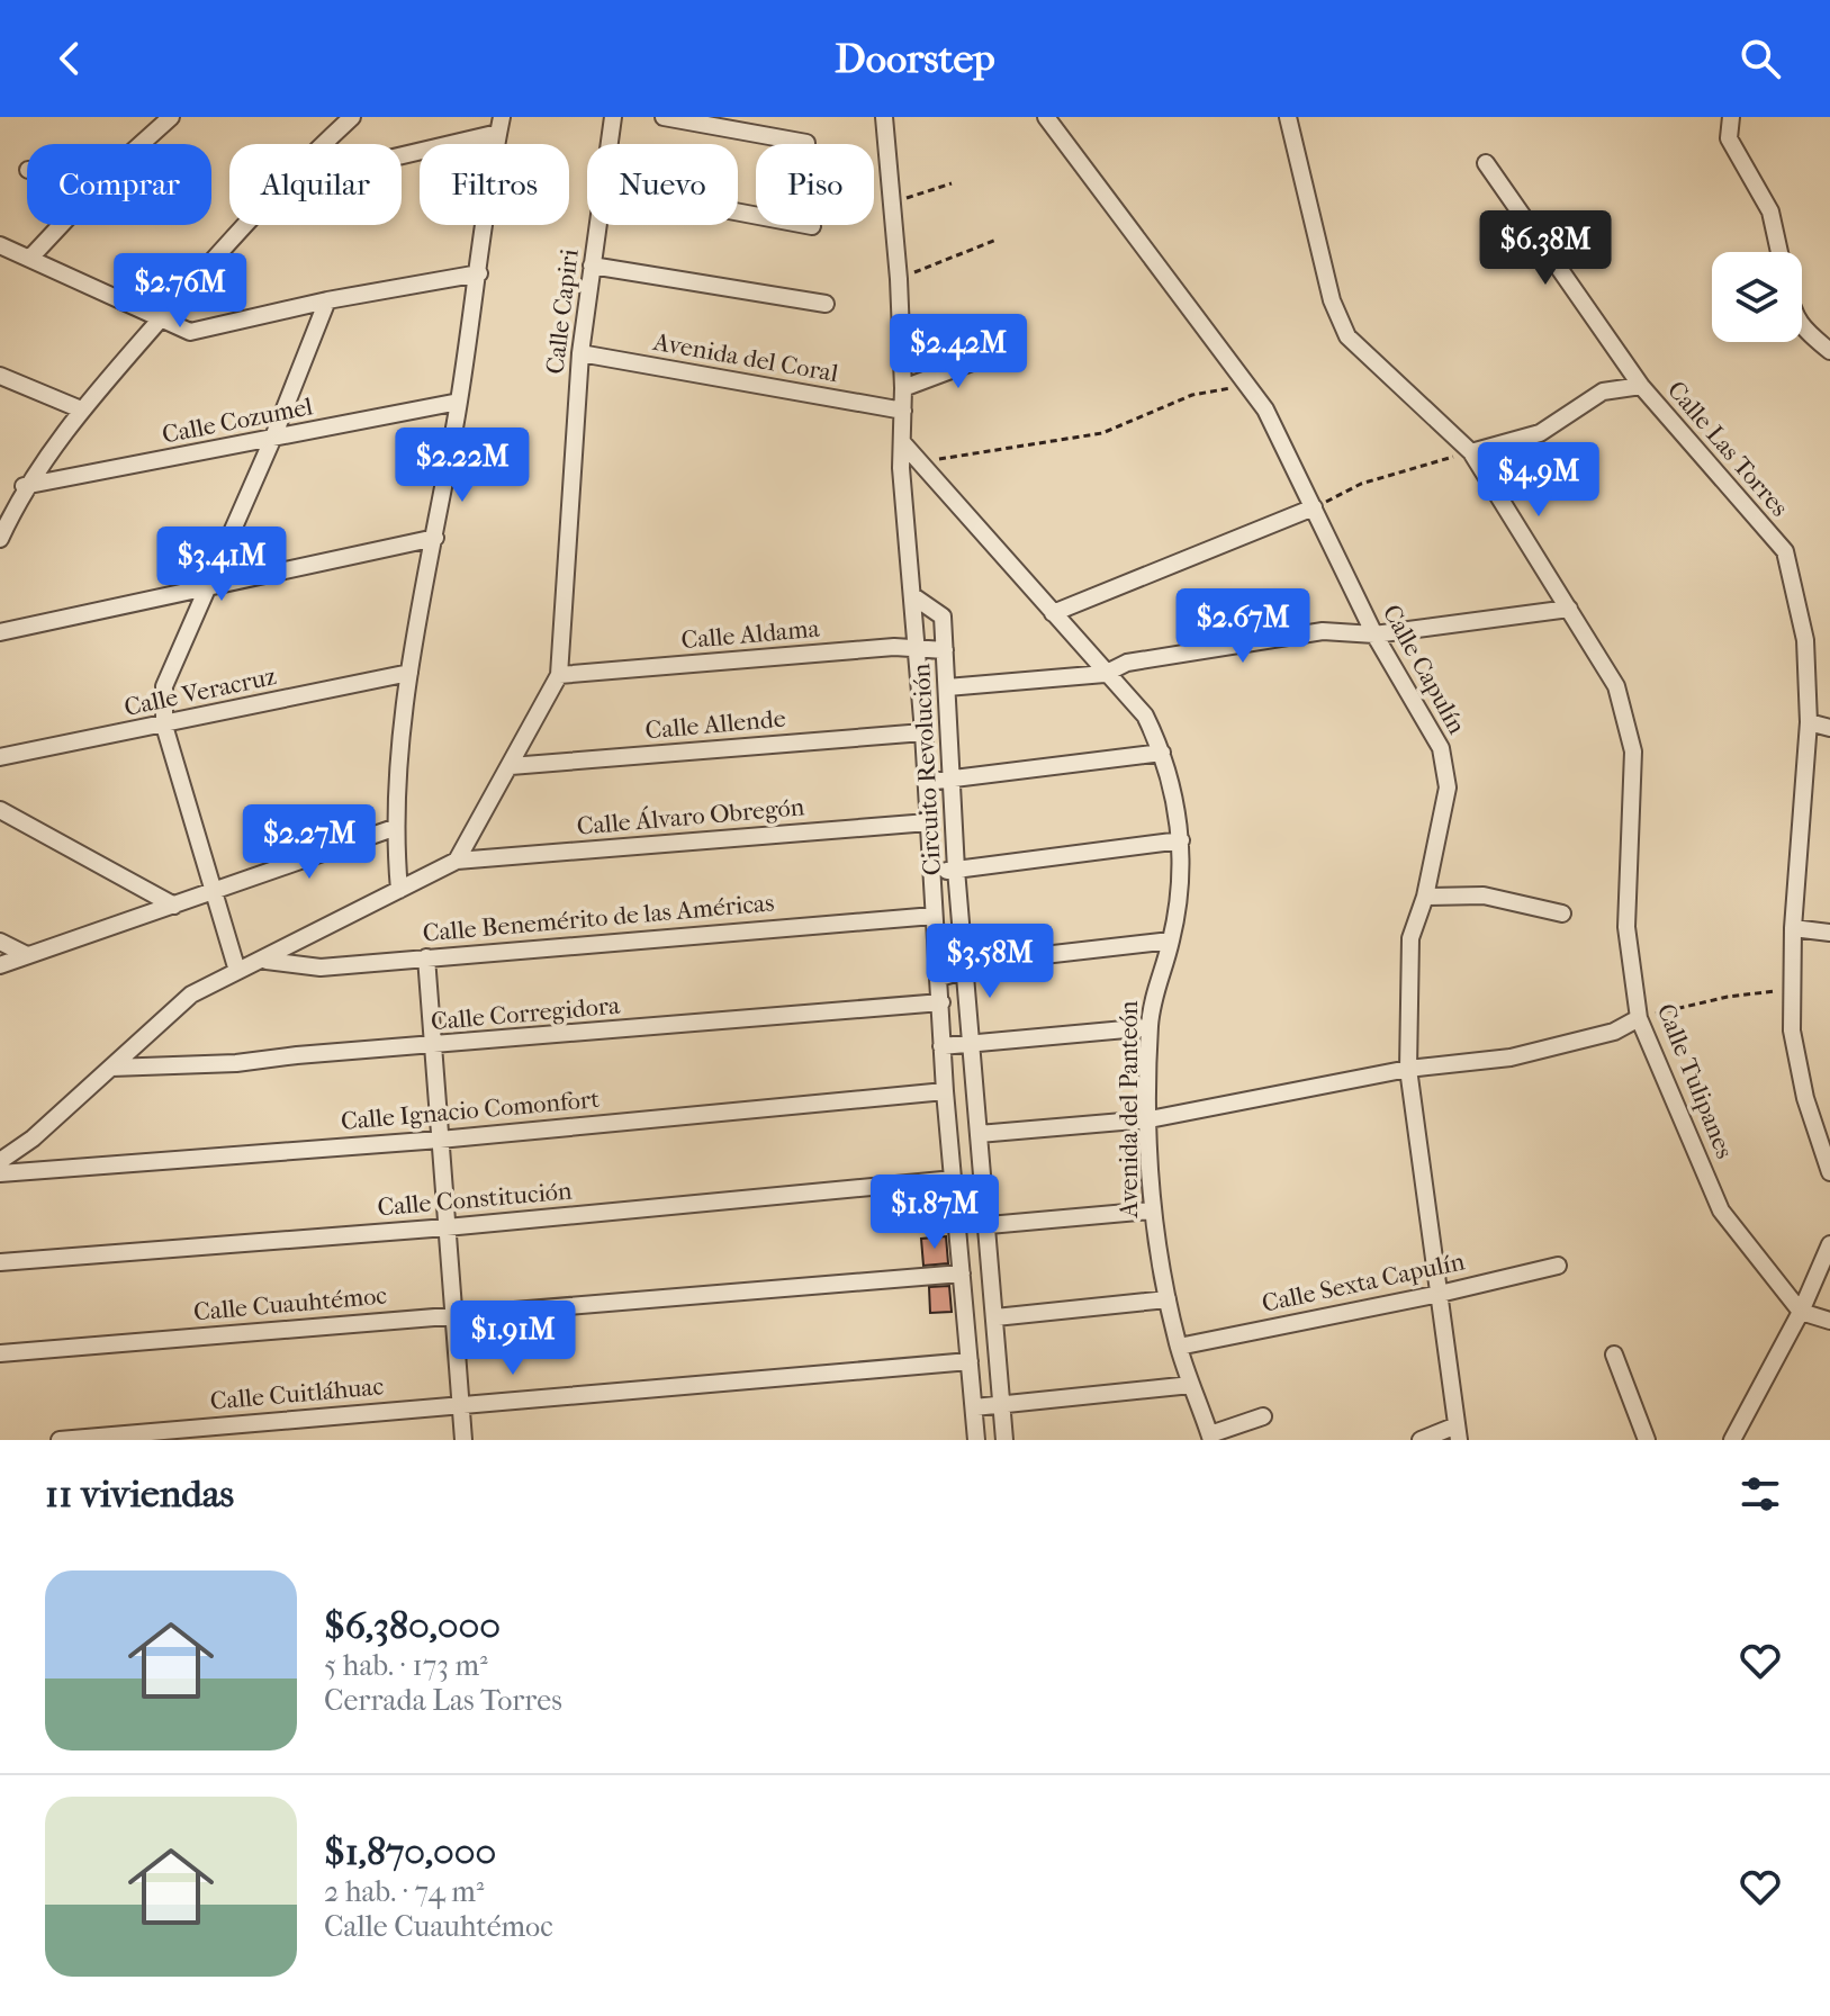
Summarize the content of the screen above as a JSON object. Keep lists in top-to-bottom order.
{
  "streets": {
    "street": [
      "Calle Capiri",
      "Avenida del Coral",
      "Calle Cozumel",
      "Calle Las Torres",
      "Calle Aldama",
      "Calle Capulín",
      "Calle Veracruz",
      "Calle Allende",
      "Circuito Revolución",
      "Calle Álvaro Obregón",
      "Calle Benemérito de las Américas",
      "Calle Corregidora",
      "Calle Tulipanes",
      "Avenida del Panteón",
      "Calle Ignacio Comonfort",
      "Calle Constitución",
      "Calle Sexta Capulín",
      "Calle Cuauhtémoc",
      "Calle Cuitláhuac"
    ]
  },
  "crossings": [
    ["Calle Capiri", "Avenida del Coral"],
    ["Calle Capiri", "Calle Aldama"],
    ["Avenida del Coral", "Circuito Revolución"],
    ["Calle Aldama", "Circuito Revolución"],
    ["Calle Capulín", "Calle Sexta Capulín"],
    ["Calle Allende", "Circuito Revolución"],
    ["Circuito Revolución", "Calle Álvaro Obregón"],
    ["Circuito Revolución", "Calle Benemérito de las Américas"],
    ["Circuito Revolución", "Calle Corregidora"],
    ["Circuito Revolución", "Avenida del Panteón"],
    ["Circuito Revolución", "Calle Ignacio Comonfort"],
    ["Circuito Revolución", "Calle Constitución"],
    ["Circuito Revolución", "Calle Cuauhtémoc"],
    ["Circuito Revolución", "Calle Cuitláhuac"],
    ["Avenida del Panteón", "Calle Sexta Capulín"]
  ],
  "page": {
    "header": "Doorstep",
    "chip": [
      "Comprar",
      "Alquilar",
      "Filtros",
      "Nuevo",
      "Piso"
    ],
    "price": [
      "$6.38M",
      "$2.76M",
      "$2.42M",
      "$2.22M",
      "$4.9M",
      "$3.41M",
      "$2.67M",
      "$2.27M",
      "$3.58M",
      "$1.87M",
      "$1.91M"
    ],
    "heading": "11 viviendas",
    "list": [
      {
        "name": "$6,380,000",
        "note": "5 hab. · 173 m² · Cerrada Las Torres"
      },
      {
        "name": "$1,870,000",
        "note": "2 hab. · 74 m² · Calle Cuauhtémoc"
      }
    ]
  }
}
